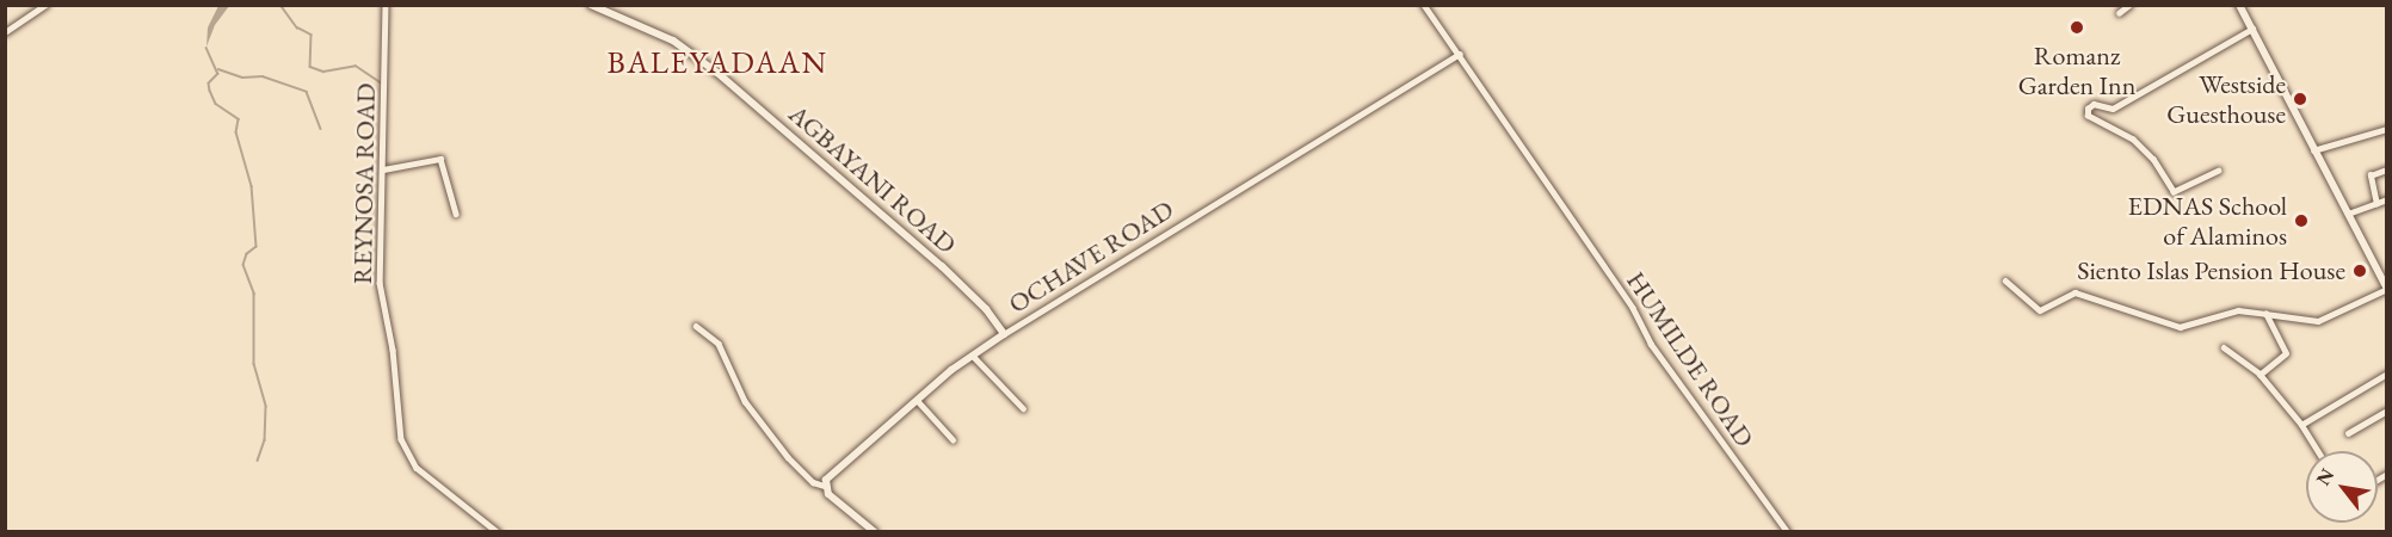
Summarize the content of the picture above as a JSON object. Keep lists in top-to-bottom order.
{
  "streets": {
    "street": [
      "AGBAYANI ROAD",
      "REYNOSA ROAD",
      "OCHAVE ROAD",
      "HUMILDE ROAD"
    ]
  },
  "crossings": [
    ["AGBAYANI ROAD", "OCHAVE ROAD"],
    ["OCHAVE ROAD", "HUMILDE ROAD"]
  ],
  "districts": ["BALEYADAAN"],
  "places": [
    "Romanz Garden Inn",
    "Westside Guesthouse",
    "EDNAS School of Alaminos",
    "Siento Islas Pension House"
  ],
  "north": "top left"
}
